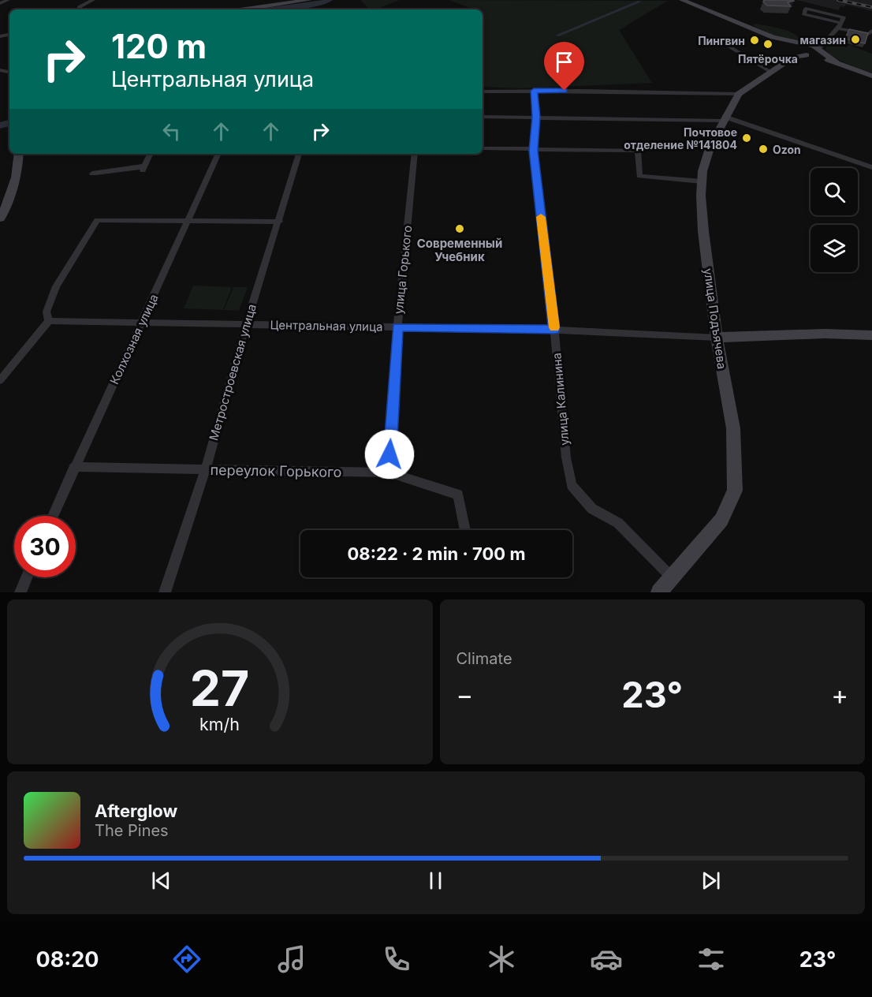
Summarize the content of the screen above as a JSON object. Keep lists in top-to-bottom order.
{
  "streets": {
    "main road": ["улица Подъячева"],
    "street": [
      "улица Горького",
      "Центральная улица",
      "Колхозная улица",
      "Метростроевская улица",
      "улица Калинина",
      "переулок Горького"
    ]
  },
  "crossings": [
    ["улица Горького", "Центральная улица"],
    ["улица Горького", "переулок Горького"],
    ["улица Подъячева", "Центральная улица"],
    ["улица Подъячева", "улица Калинина"],
    ["Центральная улица", "Колхозная улица"],
    ["Центральная улица", "Метростроевская улица"],
    ["Центральная улица", "улица Калинина"],
    ["Колхозная улица", "переулок Горького"],
    ["Метростроевская улица", "переулок Горького"]
  ],
  "places": [
    "магазин",
    "Пингвин",
    "Пятёрочка",
    "Почтовое отделение №141804",
    "Ozon",
    "Современный Учебник"
  ],
  "page": {
    "turn": ["120 m", "Центральная улица"],
    "limit": "30",
    "trip": "08:22 · 2 min · 700 m",
    "tile": "Climate",
    "heat": ["−", "23°", "+"],
    "song": ["Afterglow", "The Pines"],
    "tabs": ["08:20", "23°"],
    "gauge": ["27", "km/h"]
  }
}
